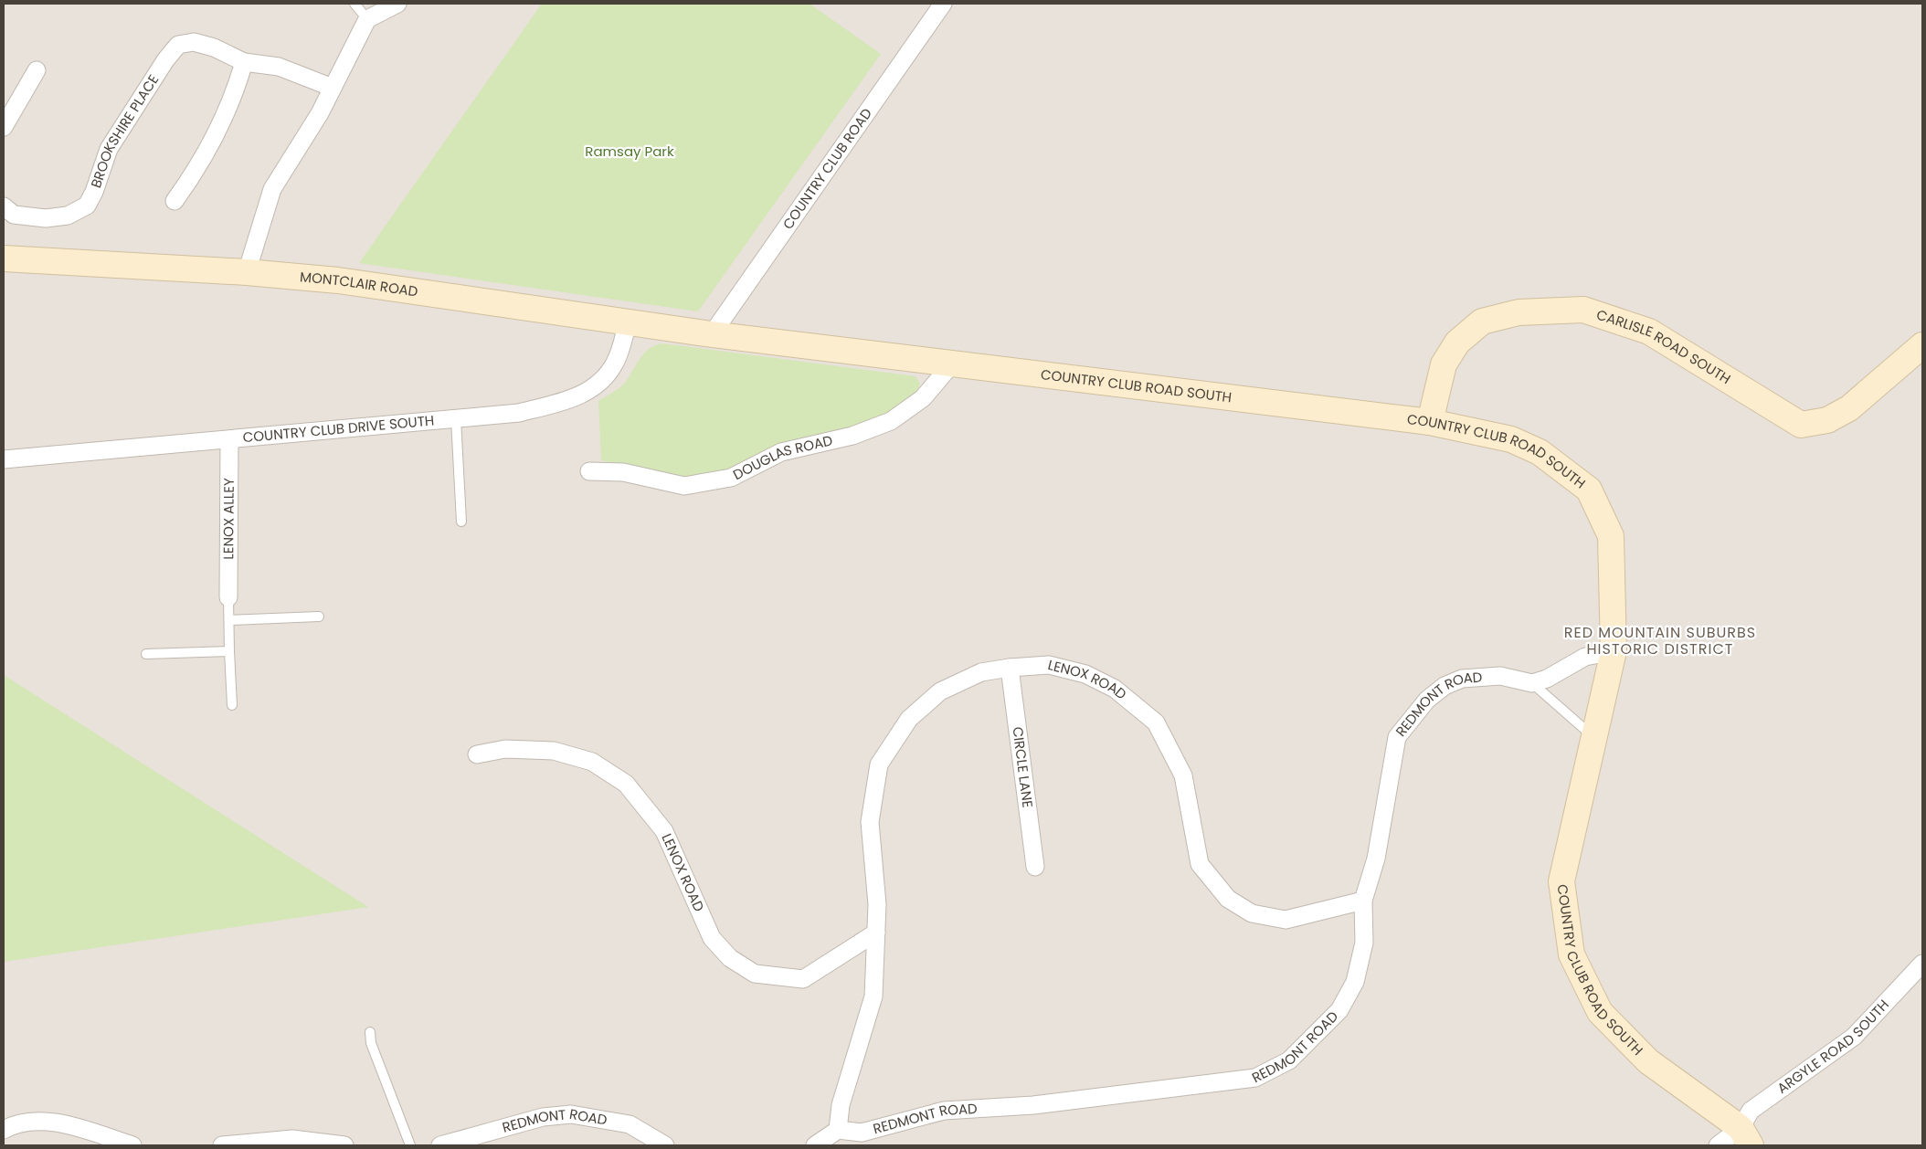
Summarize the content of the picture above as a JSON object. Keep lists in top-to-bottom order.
{
  "streets": {
    "main road": ["MONTCLAIR ROAD", "CARLISLE ROAD SOUTH", "COUNTRY CLUB ROAD SOUTH"],
    "street": [
      "BROOKSHIRE PLACE",
      "COUNTRY CLUB ROAD",
      "COUNTRY CLUB DRIVE SOUTH",
      "DOUGLAS ROAD",
      "LENOX ALLEY",
      "LENOX ROAD",
      "REDMONT ROAD",
      "CIRCLE LANE",
      "ARGYLE ROAD SOUTH"
    ]
  },
  "crossings": [
    ["COUNTRY CLUB ROAD", "MONTCLAIR ROAD"],
    ["COUNTRY CLUB ROAD", "COUNTRY CLUB ROAD SOUTH"],
    ["MONTCLAIR ROAD", "COUNTRY CLUB ROAD SOUTH"],
    ["MONTCLAIR ROAD", "COUNTRY CLUB DRIVE SOUTH"],
    ["CARLISLE ROAD SOUTH", "COUNTRY CLUB ROAD SOUTH"],
    ["COUNTRY CLUB ROAD SOUTH", "DOUGLAS ROAD"],
    ["COUNTRY CLUB ROAD SOUTH", "REDMONT ROAD"],
    ["COUNTRY CLUB ROAD SOUTH", "ARGYLE ROAD SOUTH"],
    ["COUNTRY CLUB DRIVE SOUTH", "LENOX ALLEY"],
    ["LENOX ROAD", "REDMONT ROAD"],
    ["LENOX ROAD", "CIRCLE LANE"]
  ],
  "districts": ["RED MOUNTAIN SUBURBS HISTORIC DISTRICT"],
  "parks": ["Ramsay Park"]
}
